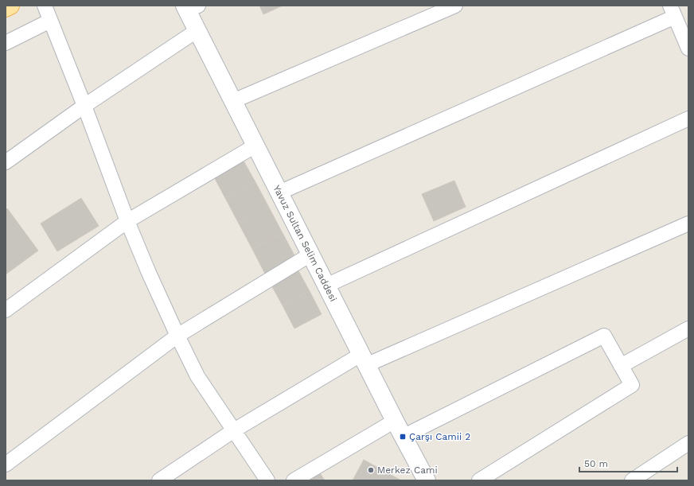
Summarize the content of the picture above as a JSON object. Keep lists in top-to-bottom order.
{
  "streets": {
    "main road": ["Yavuz Sultan Selim Caddesi"]
  },
  "places": {
    "transit": ["Çarşı Camii 2"],
    "other": ["Merkez Cami"]
  },
  "scale_bar": "50 m"
}
